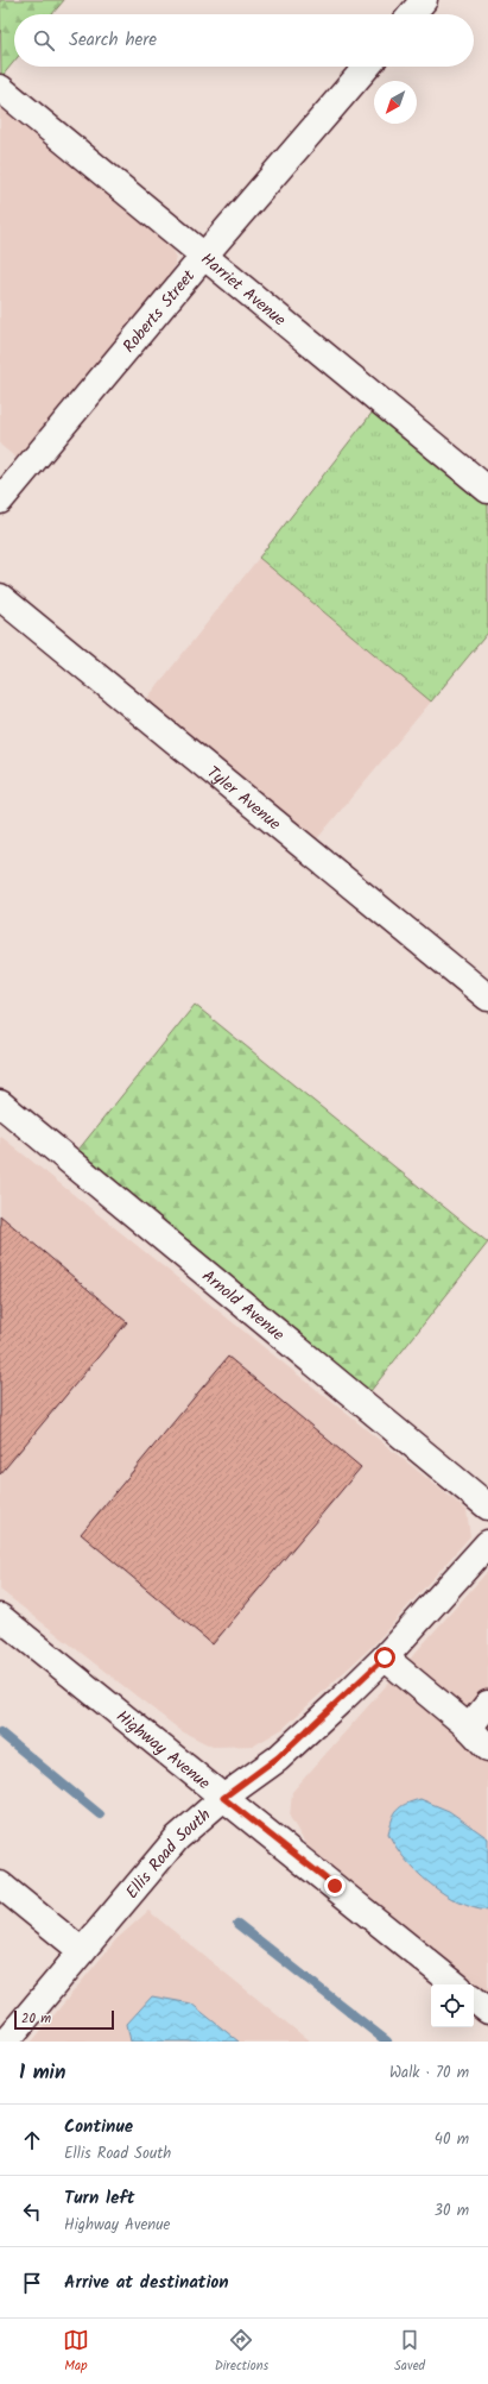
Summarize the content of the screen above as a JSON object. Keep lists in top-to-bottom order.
{
  "streets": {
    "street": [
      "Harriet Avenue",
      "Roberts Street",
      "Tyler Avenue",
      "Arnold Avenue",
      "Highway Avenue",
      "Ellis Road South"
    ]
  },
  "crossings": [
    ["Harriet Avenue", "Roberts Street"],
    ["Highway Avenue", "Ellis Road South"]
  ],
  "scale_bar": "20 m",
  "north": "bottom left",
  "page": {
    "search": "Search here",
    "scale": "20 m",
    "heading": ["1 min", "Walk · 70 m"],
    "list": [
      ["Continue", "Ellis Road South", "40 m"],
      ["Turn left", "Highway Avenue", "30 m"],
      "Arrive at destination"
    ],
    "nav": ["Map", "Directions", "Saved"]
  }
}
